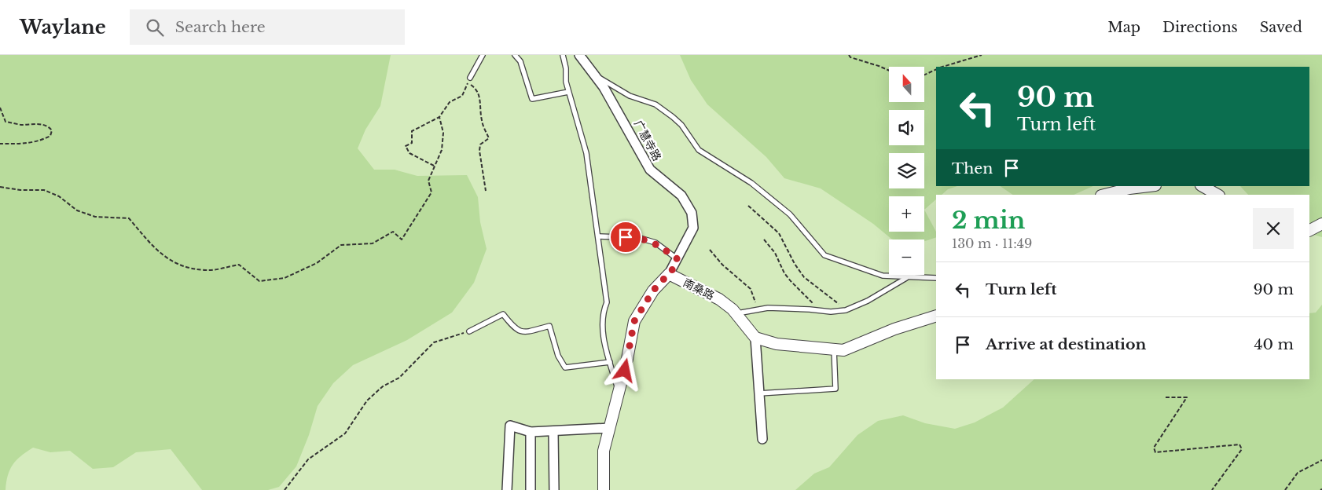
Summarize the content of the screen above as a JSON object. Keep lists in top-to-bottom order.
{
  "streets": {
    "street": ["广慧寺路", "南桑路"]
  },
  "crossings": [
    ["广慧寺路", "南桑路"]
  ],
  "north": "top",
  "page": {
    "header": "Waylane",
    "search": "Search here",
    "nav": ["Map", "Directions", "Saved"],
    "map_buttons": ["+", "−"],
    "turn": ["90 m", "Turn left"],
    "then": "Then",
    "heading": ["2 min", "130 m · 11:49"],
    "list": [
      {
        "name": "Turn left",
        "value": "90 m"
      },
      {
        "name": "Arrive at destination",
        "value": "40 m"
      }
    ]
  }
}
